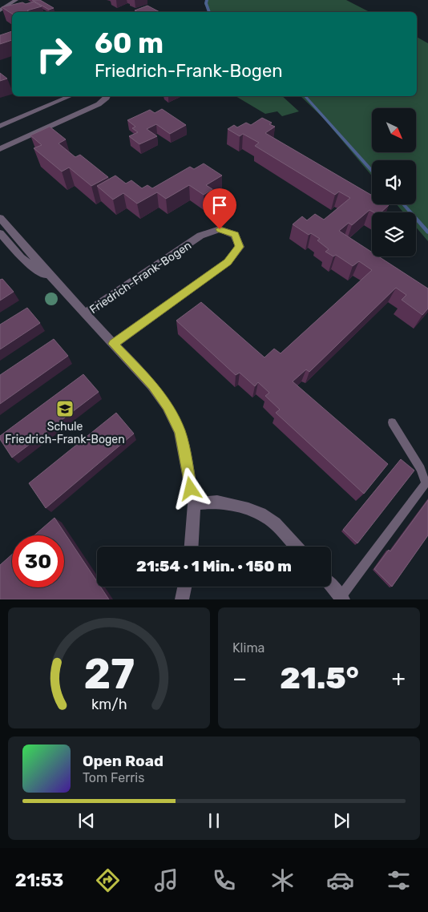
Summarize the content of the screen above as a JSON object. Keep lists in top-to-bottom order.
{
  "streets": {
    "street": ["Friedrich-Frank-Bogen"]
  },
  "places": {
    "school or university": ["Schule Friedrich-Frank-Bogen"]
  },
  "north": "bottom right",
  "page": {
    "turn": ["60 m", "Friedrich-Frank-Bogen"],
    "limit": "30",
    "trip": "21:54 · 1 Min. · 150 m",
    "tile": "Klima",
    "heat": ["−", "21.5°", "+"],
    "song": ["Open Road", "Tom Ferris"],
    "tabs": "21:53",
    "gauge": ["27", "km/h"]
  }
}
